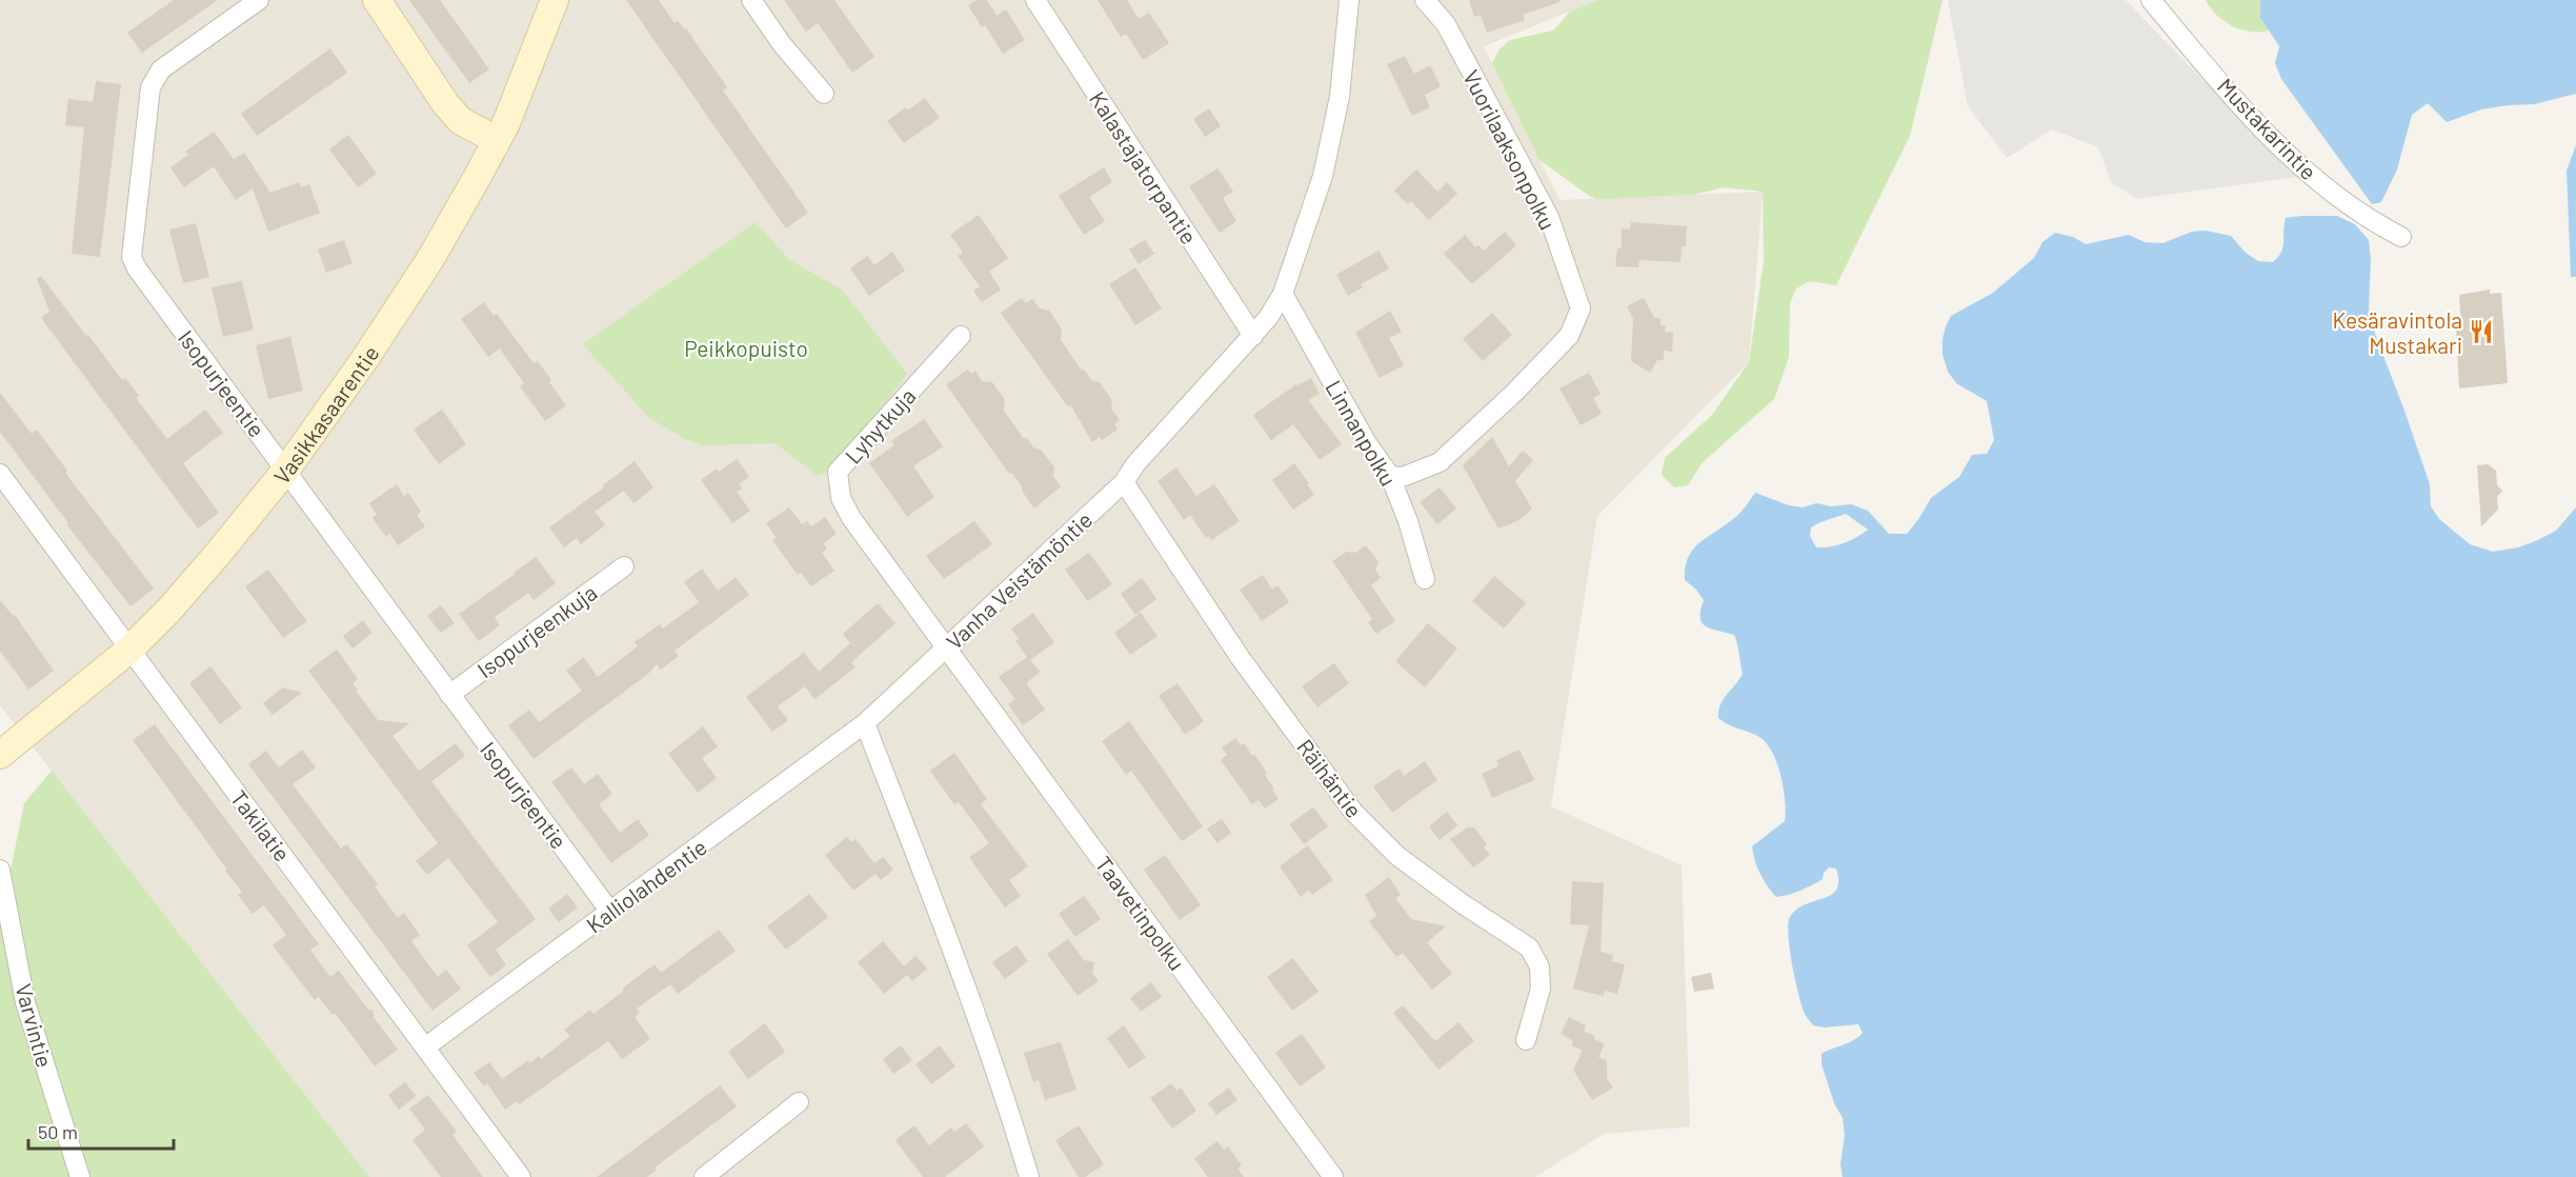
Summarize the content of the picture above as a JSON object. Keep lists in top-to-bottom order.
{
  "streets": {
    "street": [
      "Mustakarintie",
      "Vuorilaaksonpolku",
      "Kalastajatorpantie",
      "Isopurjeentie",
      "Vasikkasaarentie",
      "Lyhytkuja",
      "Linnanpolku",
      "Vanha Veistämöntie",
      "Isopurjeenkuja",
      "Räihäntie",
      "Takilatie",
      "Kalliolahdentie",
      "Taavetinpolku",
      "Varvintie"
    ]
  },
  "crossings": [
    ["Vuorilaaksonpolku", "Linnanpolku"],
    ["Kalastajatorpantie", "Vanha Veistämöntie"],
    ["Isopurjeentie", "Vasikkasaarentie"],
    ["Isopurjeentie", "Isopurjeenkuja"],
    ["Isopurjeentie", "Kalliolahdentie"],
    ["Vasikkasaarentie", "Takilatie"],
    ["Lyhytkuja", "Vanha Veistämöntie"],
    ["Lyhytkuja", "Taavetinpolku"],
    ["Linnanpolku", "Vanha Veistämöntie"],
    ["Vanha Veistämöntie", "Räihäntie"],
    ["Vanha Veistämöntie", "Kalliolahdentie"],
    ["Vanha Veistämöntie", "Taavetinpolku"],
    ["Takilatie", "Kalliolahdentie"]
  ],
  "parks": ["Peikkopuisto"],
  "places": {
    "restaurant": ["Kesäravintola Mustakari"]
  },
  "scale_bar": "50 m"
}
